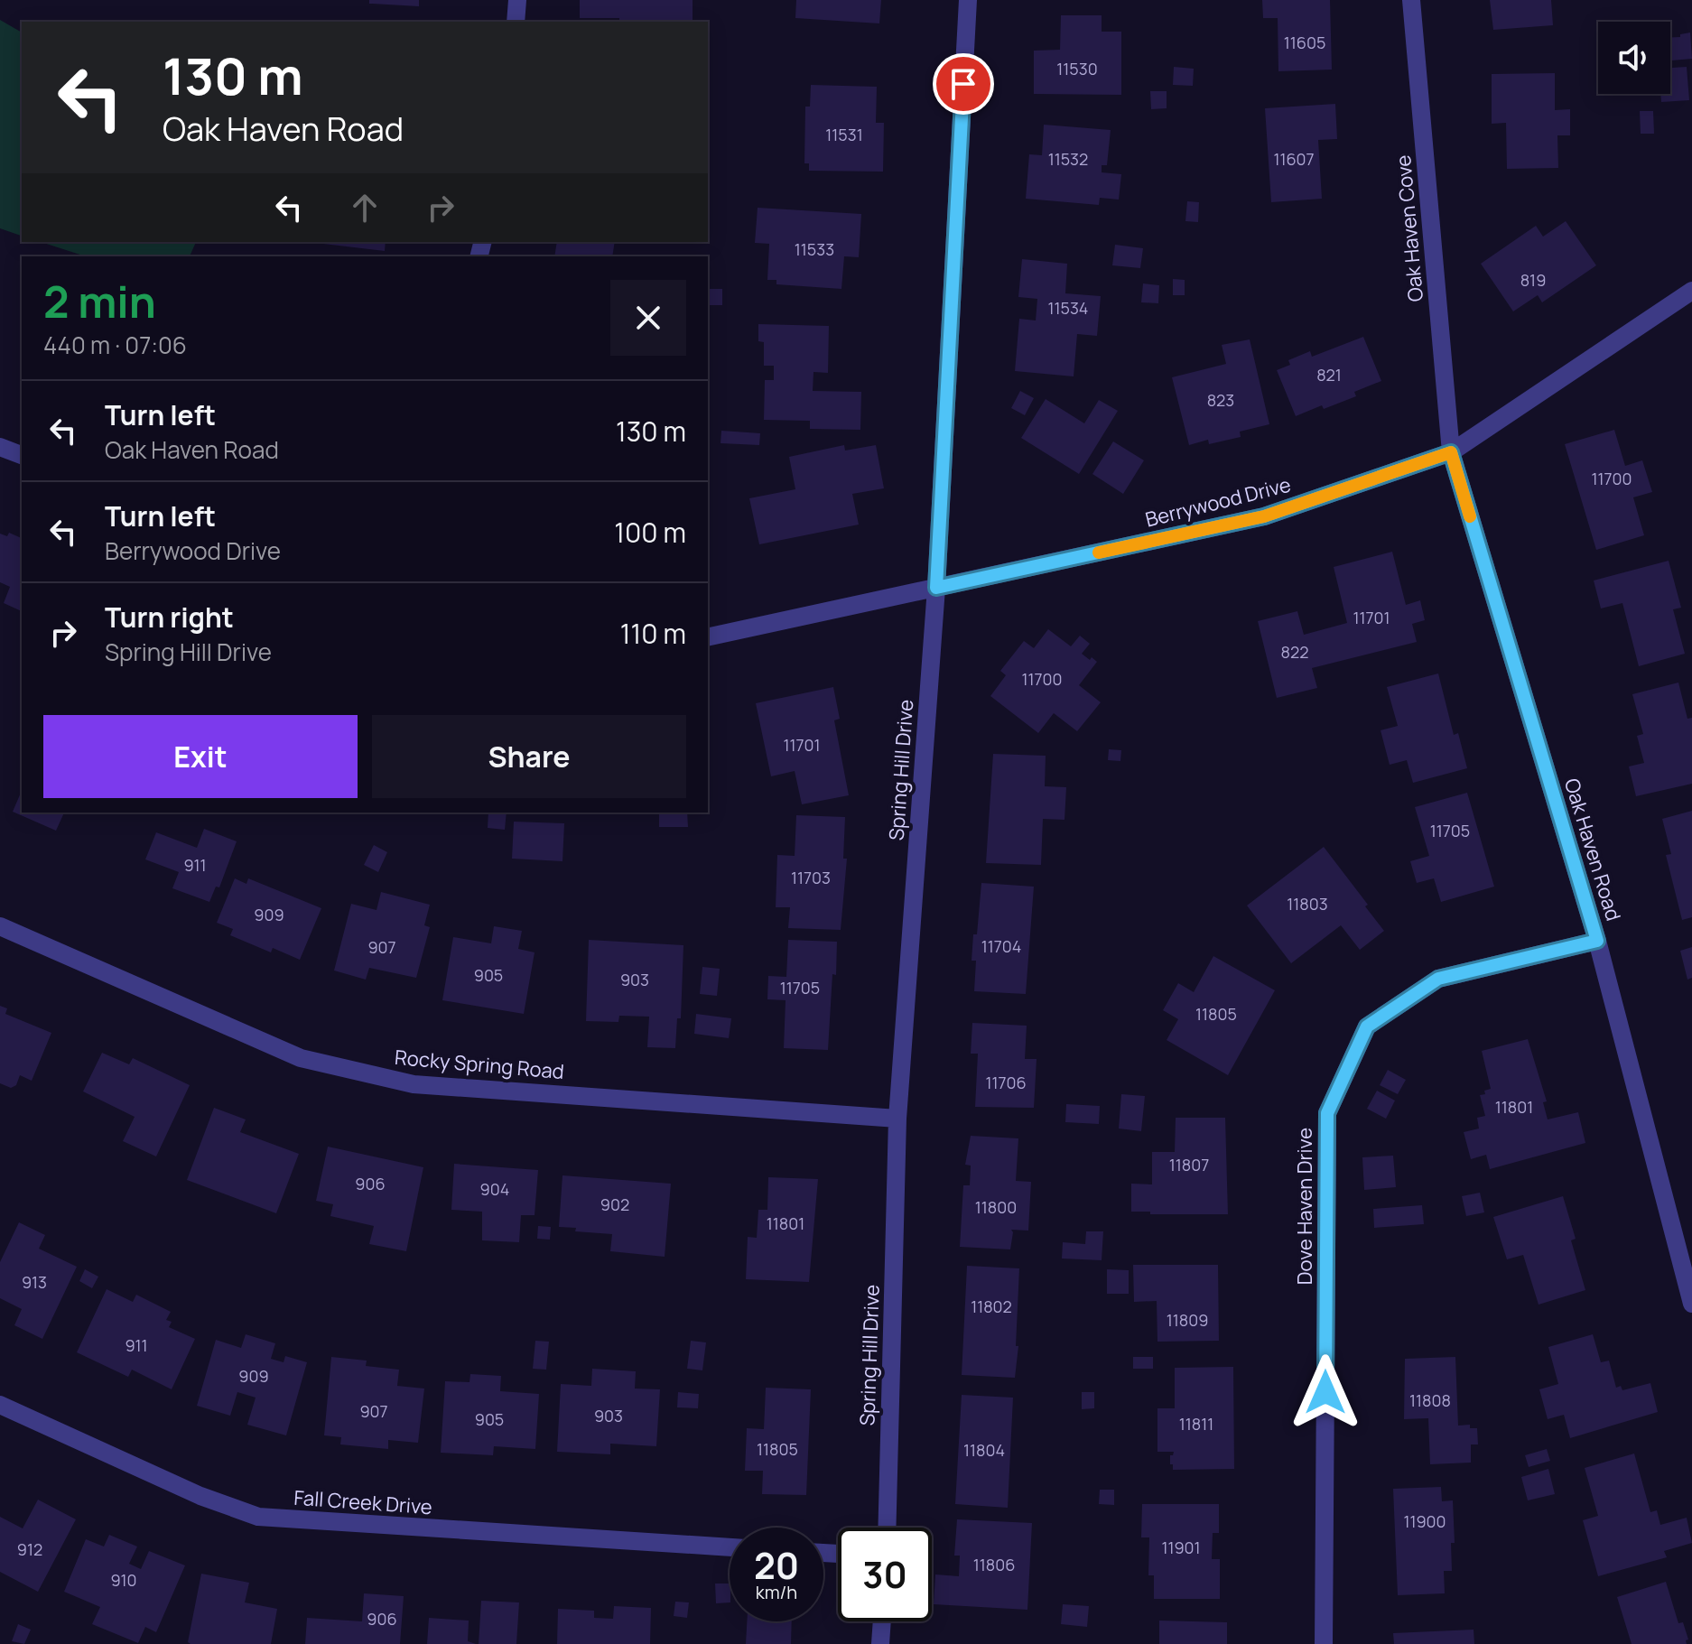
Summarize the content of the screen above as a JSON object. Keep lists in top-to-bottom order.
{
  "streets": {
    "street": [
      "Oak Haven Cove",
      "Berrywood Drive",
      "Spring Hill Drive",
      "Oak Haven Road",
      "Rocky Spring Road",
      "Dove Haven Drive",
      "Fall Creek Drive"
    ]
  },
  "crossings": [
    ["Oak Haven Cove", "Berrywood Drive"],
    ["Oak Haven Cove", "Oak Haven Road"],
    ["Berrywood Drive", "Spring Hill Drive"],
    ["Berrywood Drive", "Oak Haven Road"],
    ["Spring Hill Drive", "Rocky Spring Road"],
    ["Oak Haven Road", "Dove Haven Drive"]
  ],
  "house_numbers": [
    "11605",
    "11530",
    "11531",
    "11532",
    "11607",
    "11533",
    "819",
    "11534",
    "821",
    "823",
    "11700",
    "11701",
    "822",
    "11700",
    "11701",
    "11705",
    "911",
    "11703",
    "11803",
    "909",
    "11704",
    "907",
    "905",
    "903",
    "11705",
    "11805",
    "11706",
    "11801",
    "11807",
    "906",
    "904",
    "902",
    "11800",
    "11801",
    "913",
    "11802",
    "11809",
    "911",
    "909",
    "11808",
    "907",
    "903",
    "905",
    "11811",
    "11805",
    "11804",
    "11900",
    "11901",
    "912",
    "11806",
    "910",
    "906"
  ],
  "page": {
    "turn": ["130 m", "Oak Haven Road"],
    "heading": ["2 min", "440 m · 07:06"],
    "list": [
      {
        "name": "Turn left",
        "note": "Oak Haven Road",
        "value": "130 m"
      },
      {
        "name": "Turn left",
        "note": "Berrywood Drive",
        "value": "100 m"
      },
      {
        "name": "Turn right",
        "note": "Spring Hill Drive",
        "value": "110 m"
      }
    ],
    "buttons": ["Exit", "Share"],
    "speed": "20 km/h",
    "limit": "30"
  }
}
